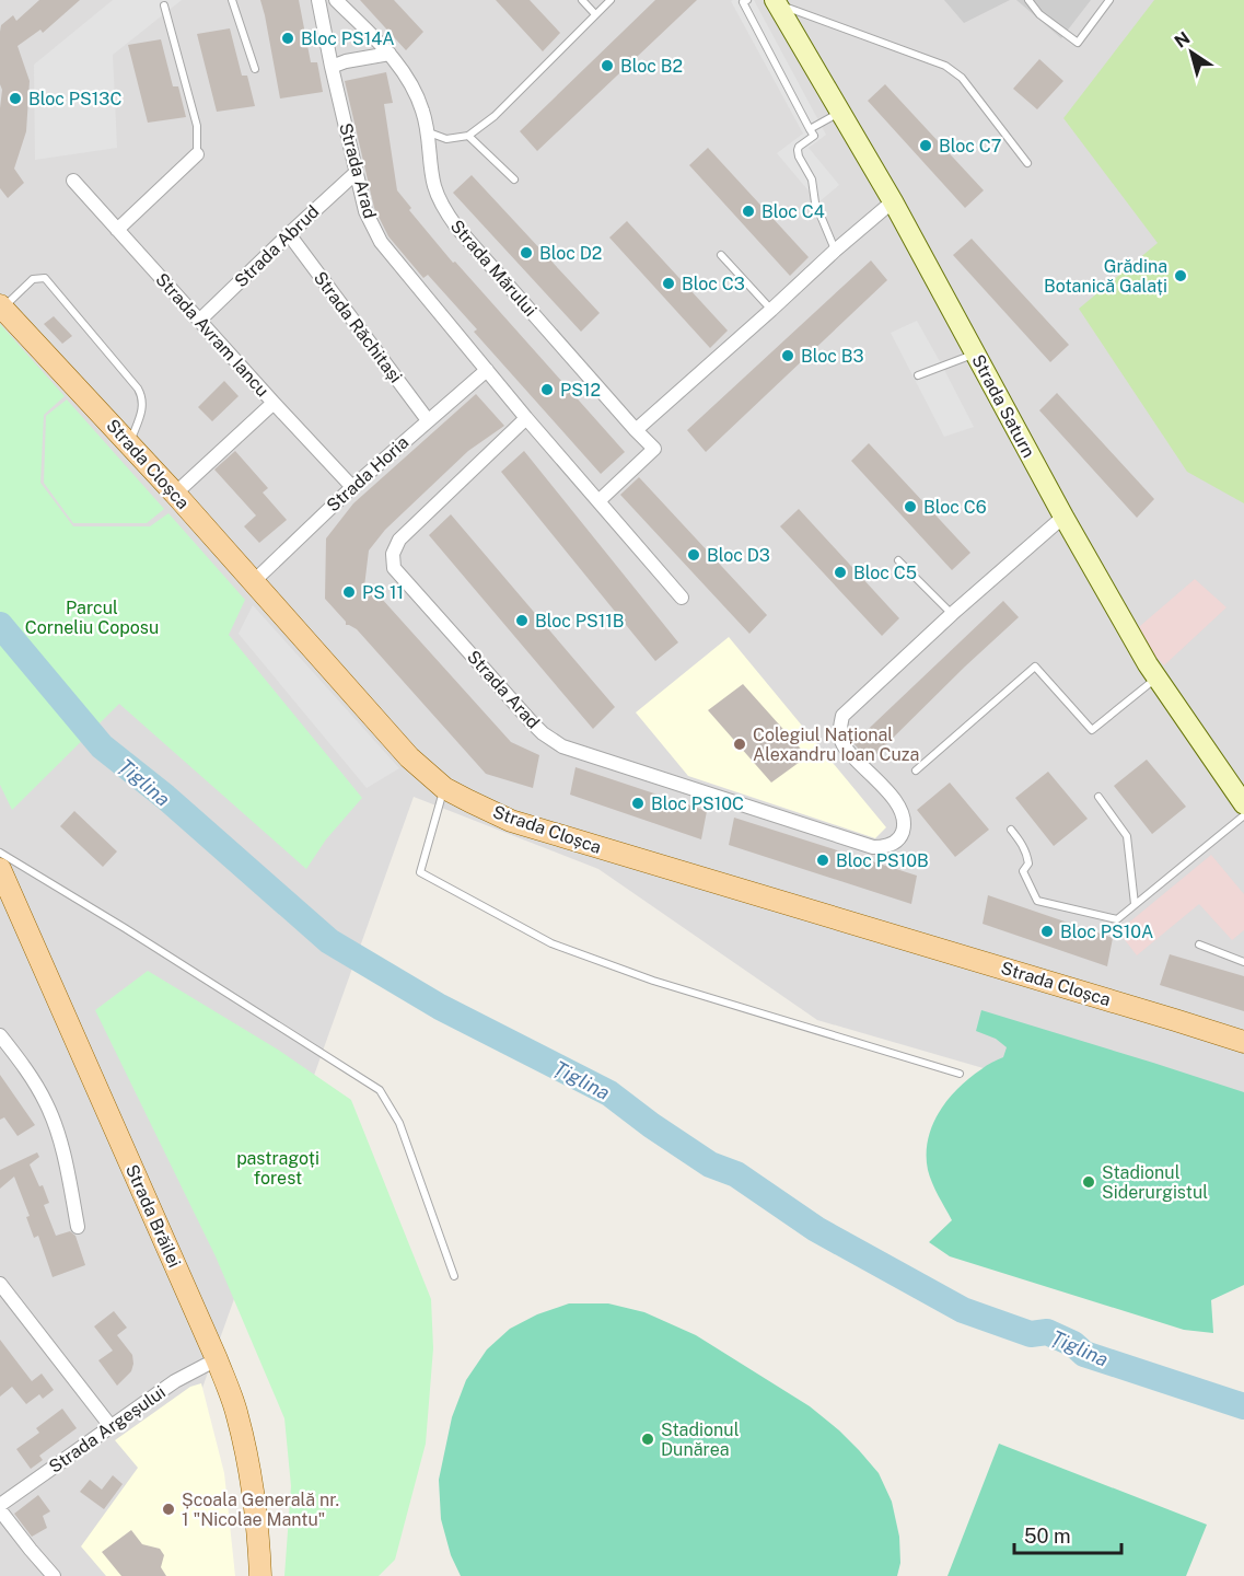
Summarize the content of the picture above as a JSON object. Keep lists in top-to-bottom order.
{
  "streets": {
    "main road": ["Strada Cloșca", "Strada Brăilei"],
    "street": [
      "Strada Arad",
      "Strada Abrud",
      "Strada Mărului",
      "Strada Răchitași",
      "Strada Avram Iancu",
      "Strada Saturn",
      "Strada Horia",
      "Strada Argeșului"
    ]
  },
  "crossings": [
    ["Strada Arad", "Strada Abrud"],
    ["Strada Arad", "Strada Mărului"],
    ["Strada Arad", "Strada Horia"],
    ["Strada Abrud", "Strada Răchitași"],
    ["Strada Abrud", "Strada Avram Iancu"],
    ["Strada Răchitași", "Strada Horia"],
    ["Strada Avram Iancu", "Strada Horia"],
    ["Strada Cloșca", "Strada Horia"],
    ["Strada Brăilei", "Strada Argeșului"]
  ],
  "water": ["Țiglina"],
  "parks": ["Parcul Corneliu Coposu", "pastragoți forest"],
  "places": [
    "Bloc PS14A",
    "Bloc B2",
    "Bloc PS13C",
    "Bloc C7",
    "Bloc C4",
    "Bloc D2",
    "Grădina Botanică Galați",
    "Bloc C3",
    "Bloc B3",
    "PS12",
    "Bloc C6",
    "Bloc D3",
    "Bloc C5",
    "PS 11",
    "Bloc PS11B",
    "Colegiul Național Alexandru Ioan Cuza",
    "Bloc PS10C",
    "Bloc PS10B",
    "Bloc PS10A",
    "Stadionul Siderurgistul",
    "Stadionul Dunărea",
    "Școala Generală nr. 1 \"Nicolae Mantu\""
  ],
  "scale_bar": "50 m",
  "north": "top left"
}
